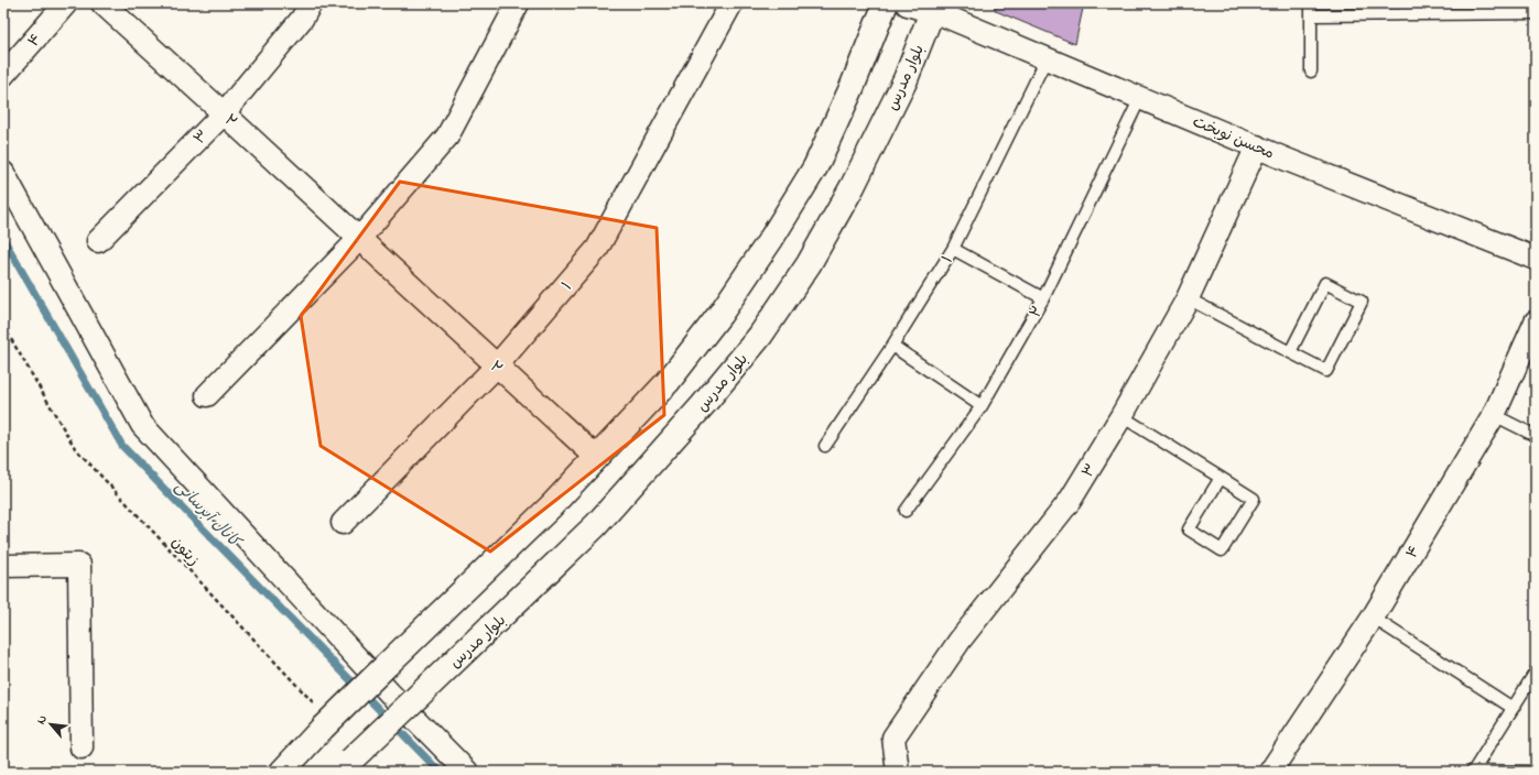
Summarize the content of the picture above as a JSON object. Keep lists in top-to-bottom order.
{
  "streets": {
    "street": [
      "۴",
      "بلوار مدرس",
      "۲",
      "۳",
      "محسن نوبخت",
      "۱"
    ],
    "path": ["زیتون"]
  },
  "crossings": [
    ["بلوار مدرس", "محسن نوبخت"],
    ["۲", "۳"],
    ["۲", "محسن نوبخت"],
    ["۲", "۱"],
    ["۳", "محسن نوبخت"],
    ["محسن نوبخت", "۱"]
  ],
  "water": ["کانال آبرسانی"],
  "north": "top left"
}
